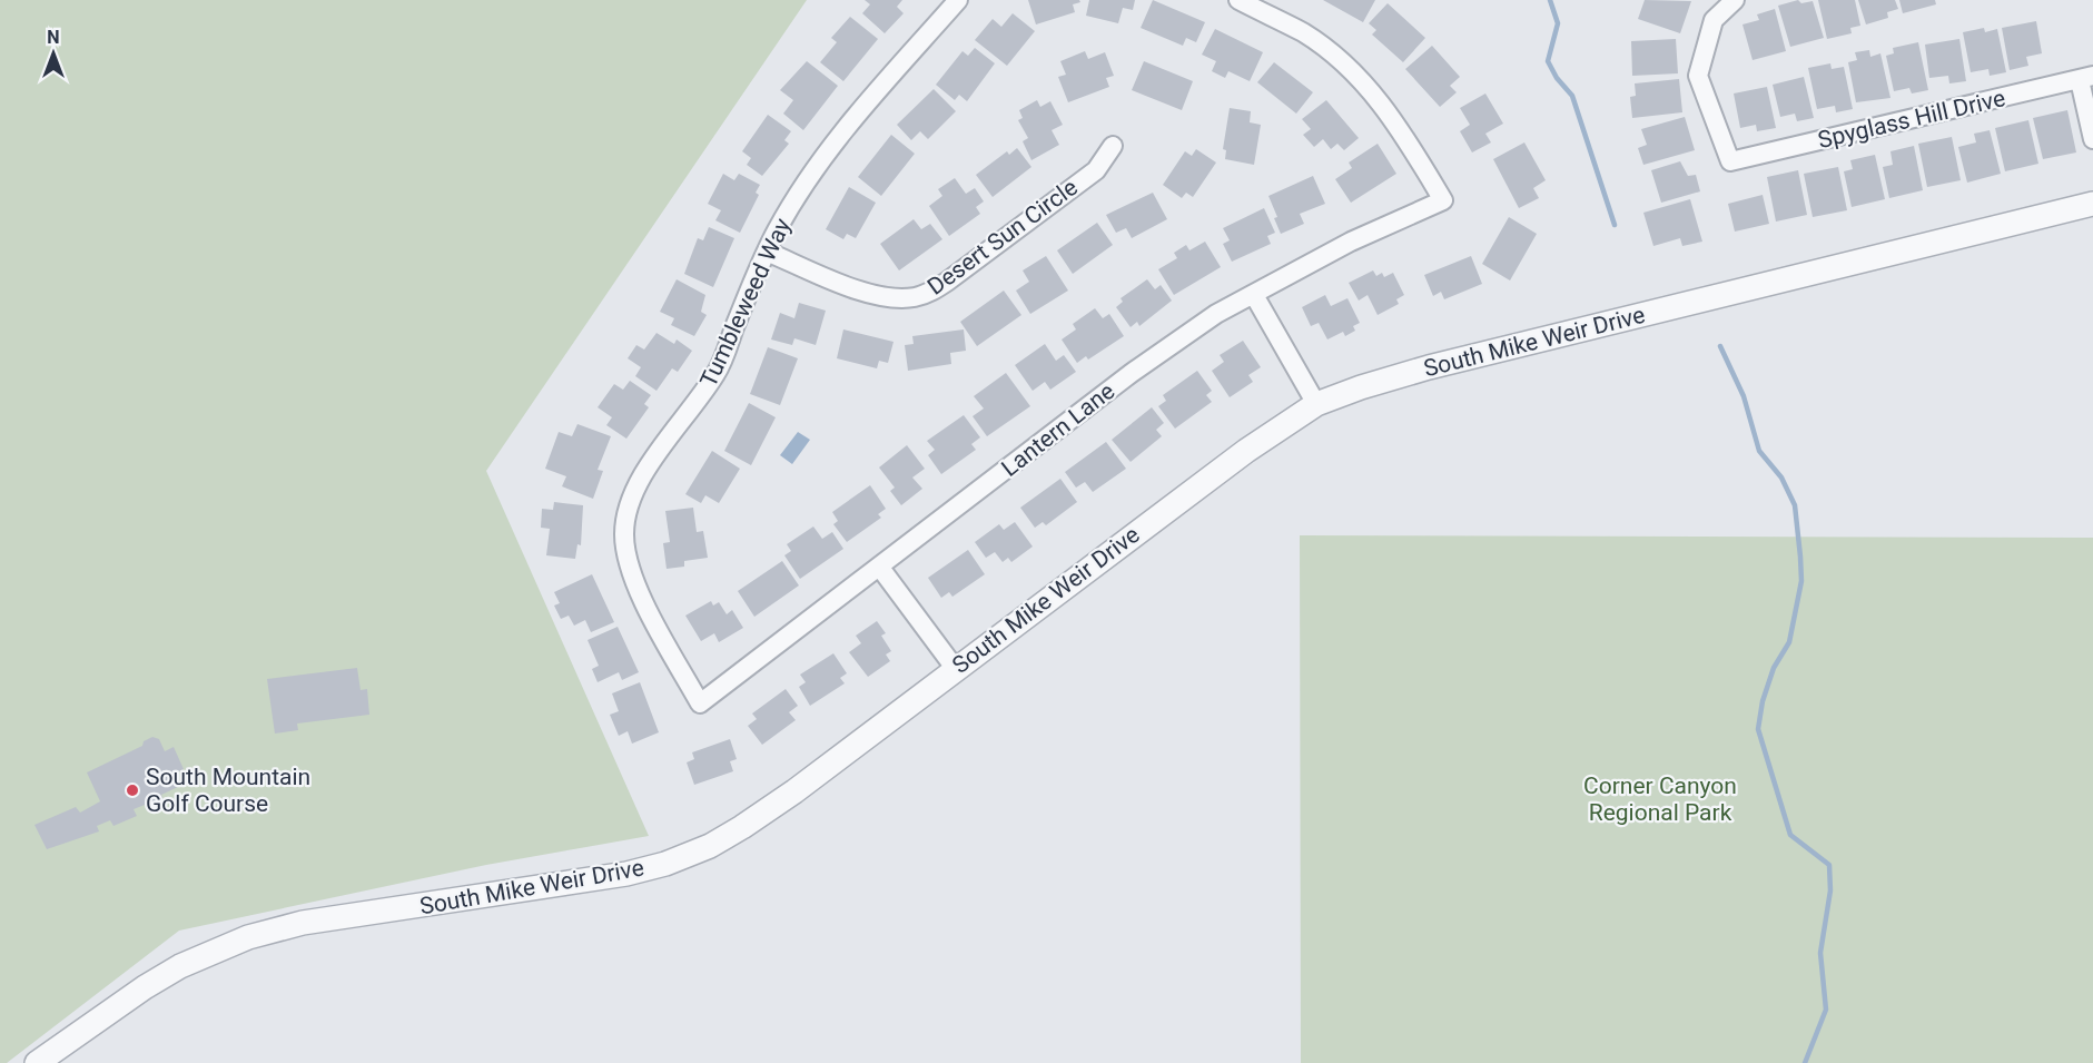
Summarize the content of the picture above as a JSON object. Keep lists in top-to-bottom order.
{
  "streets": {
    "street": [
      "Spyglass Hill Drive",
      "Desert Sun Circle",
      "Tumbleweed Way",
      "South Mike Weir Drive",
      "Lantern Lane"
    ]
  },
  "crossings": [
    ["Desert Sun Circle", "Tumbleweed Way"],
    ["Tumbleweed Way", "Lantern Lane"]
  ],
  "parks": ["Corner Canyon Regional Park"],
  "places": ["South Mountain Golf Course"],
  "north": "top"
}
